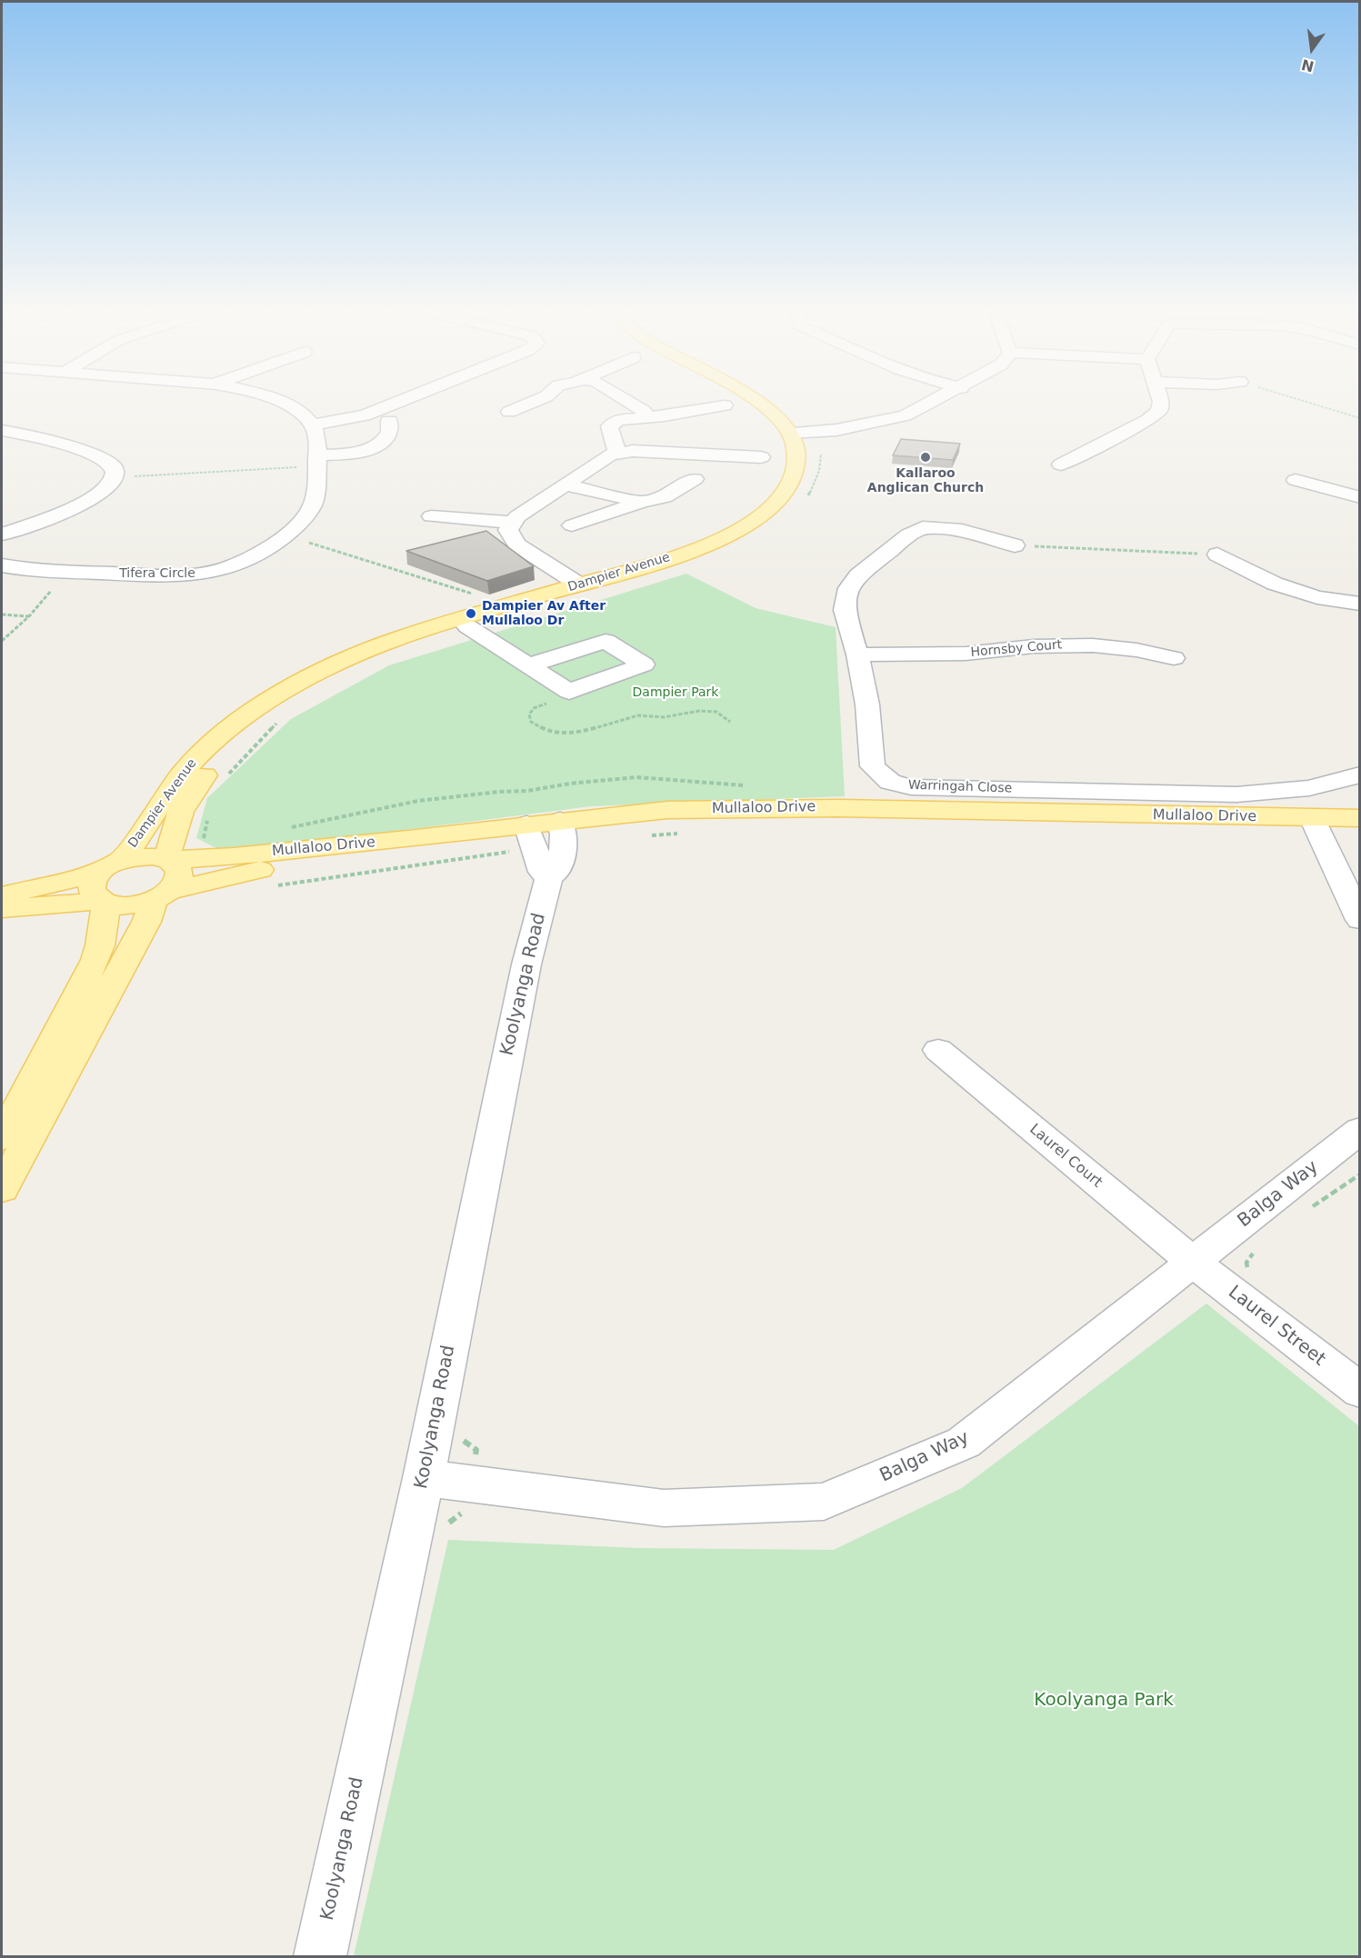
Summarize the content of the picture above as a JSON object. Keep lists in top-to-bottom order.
{
  "streets": {
    "main road": ["Dampier Avenue", "Mullaloo Drive"],
    "street": [
      "Tifera Circle",
      "Hornsby Court",
      "Warringah Close",
      "Koolyanga Road",
      "Laurel Court",
      "Balga Way",
      "Laurel Street"
    ]
  },
  "crossings": [
    ["Dampier Avenue", "Mullaloo Drive"],
    ["Hornsby Court", "Warringah Close"],
    ["Mullaloo Drive", "Koolyanga Road"],
    ["Koolyanga Road", "Balga Way"],
    ["Laurel Court", "Balga Way"],
    ["Laurel Court", "Laurel Street"],
    ["Balga Way", "Laurel Street"]
  ],
  "parks": ["Dampier Park", "Koolyanga Park"],
  "places": ["Kallaroo Anglican Church", "Dampier Av After Mullaloo Dr"],
  "north": "bottom"
}
